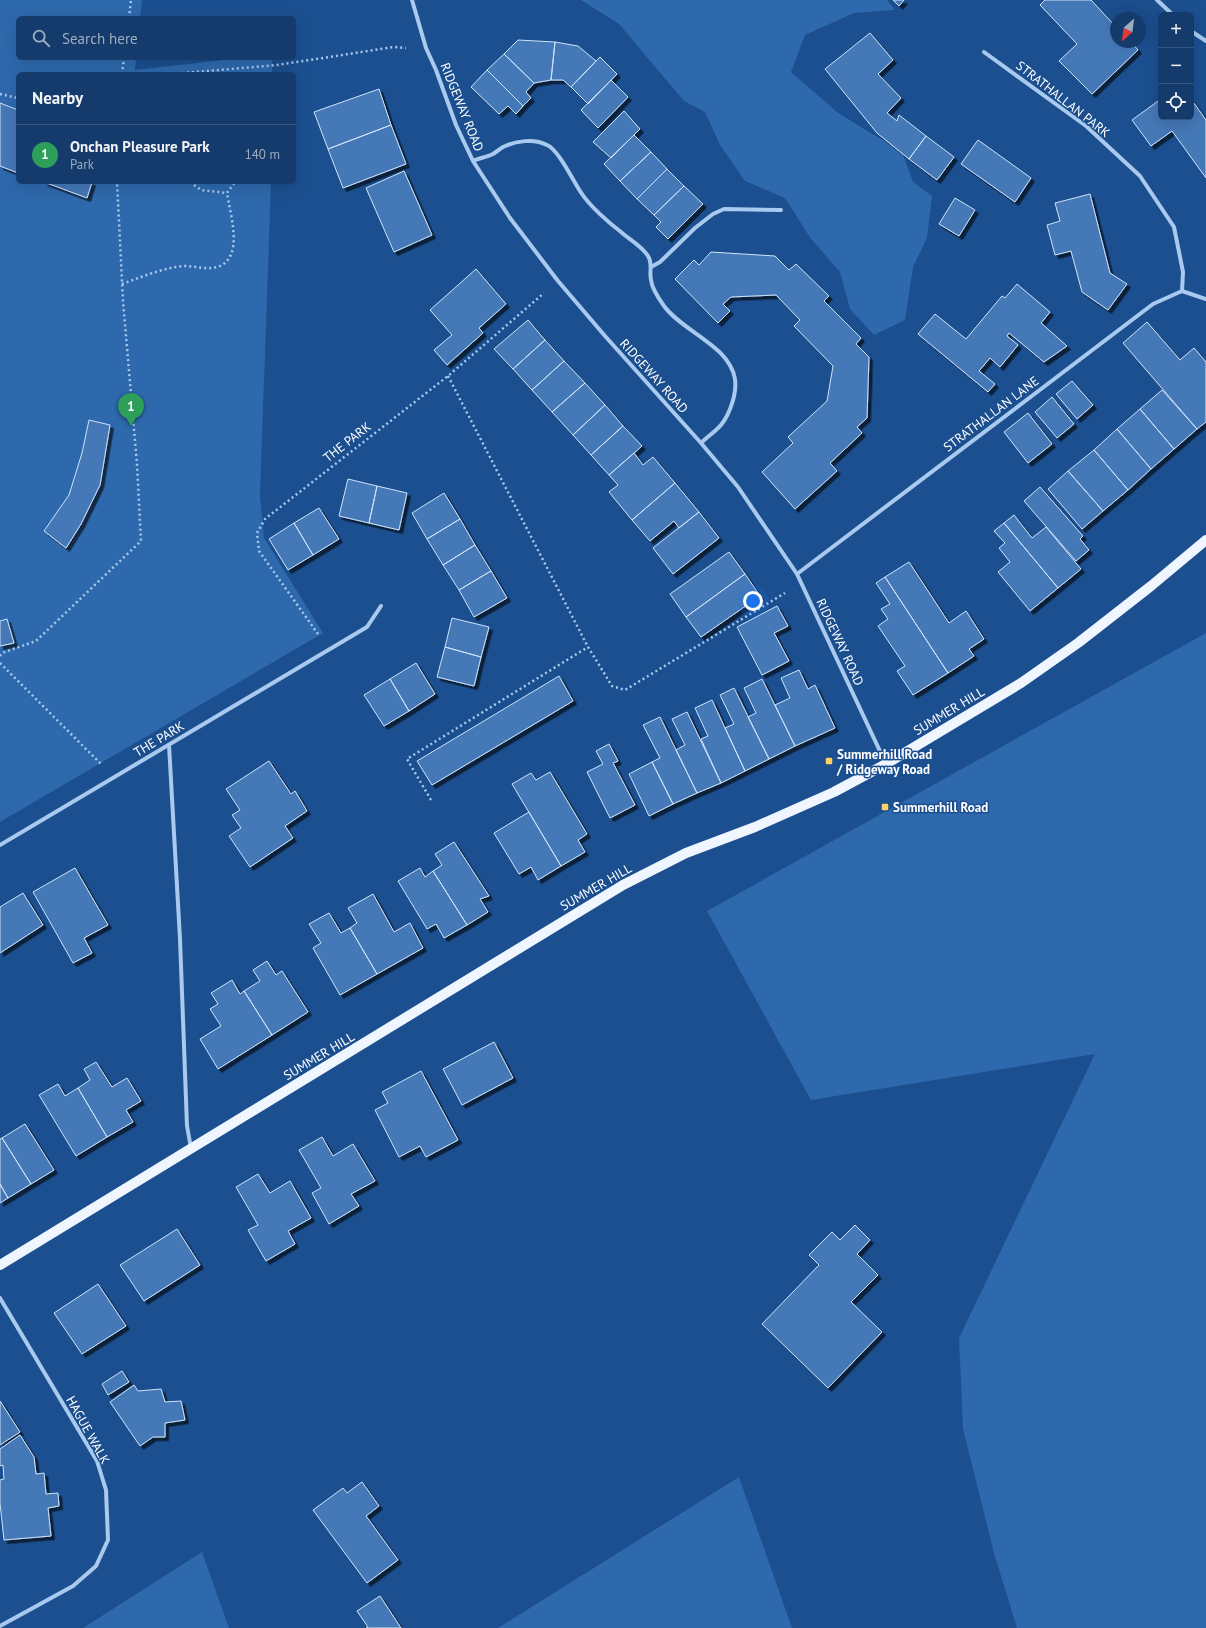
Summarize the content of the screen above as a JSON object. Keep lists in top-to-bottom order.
{
  "streets": {
    "main road": ["SUMMER HILL"],
    "street": [
      "STRATHALLAN PARK",
      "RIDGEWAY ROAD",
      "STRATHALLAN LANE",
      "THE PARK",
      "HAGUE WALK"
    ]
  },
  "crossings": [
    ["STRATHALLAN PARK", "STRATHALLAN LANE"],
    ["RIDGEWAY ROAD", "STRATHALLAN LANE"],
    ["RIDGEWAY ROAD", "THE PARK"],
    ["RIDGEWAY ROAD", "SUMMER HILL"]
  ],
  "places": {
    "transit": ["Summerhill Road / Ridgeway Road", "Summerhill Road"]
  },
  "north": "bottom left",
  "page": {
    "map_buttons": ["+", "−"],
    "search": "Search here",
    "heading": "Nearby",
    "list": [
      {
        "mark": "1",
        "name": "Onchan Pleasure Park",
        "note": "Park",
        "value": "140 m"
      }
    ],
    "pins": "1"
  }
}
